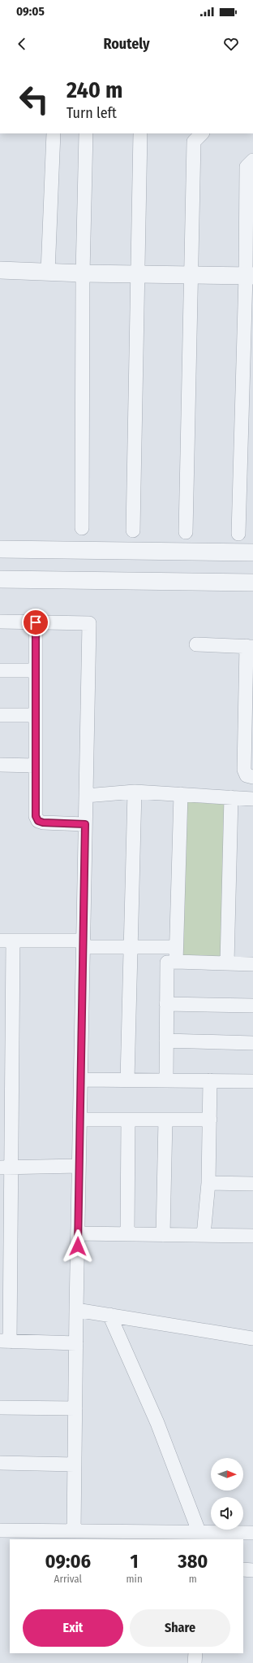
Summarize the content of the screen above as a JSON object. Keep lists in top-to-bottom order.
{
  "north": "right",
  "page": {
    "status": "09:05",
    "header": "Routely",
    "turn": ["240 m", "Turn left"],
    "eta": [
      "09:06",
      "Arrival",
      "1",
      "min",
      "380",
      "m"
    ],
    "buttons": ["Exit", "Share"]
  }
}
